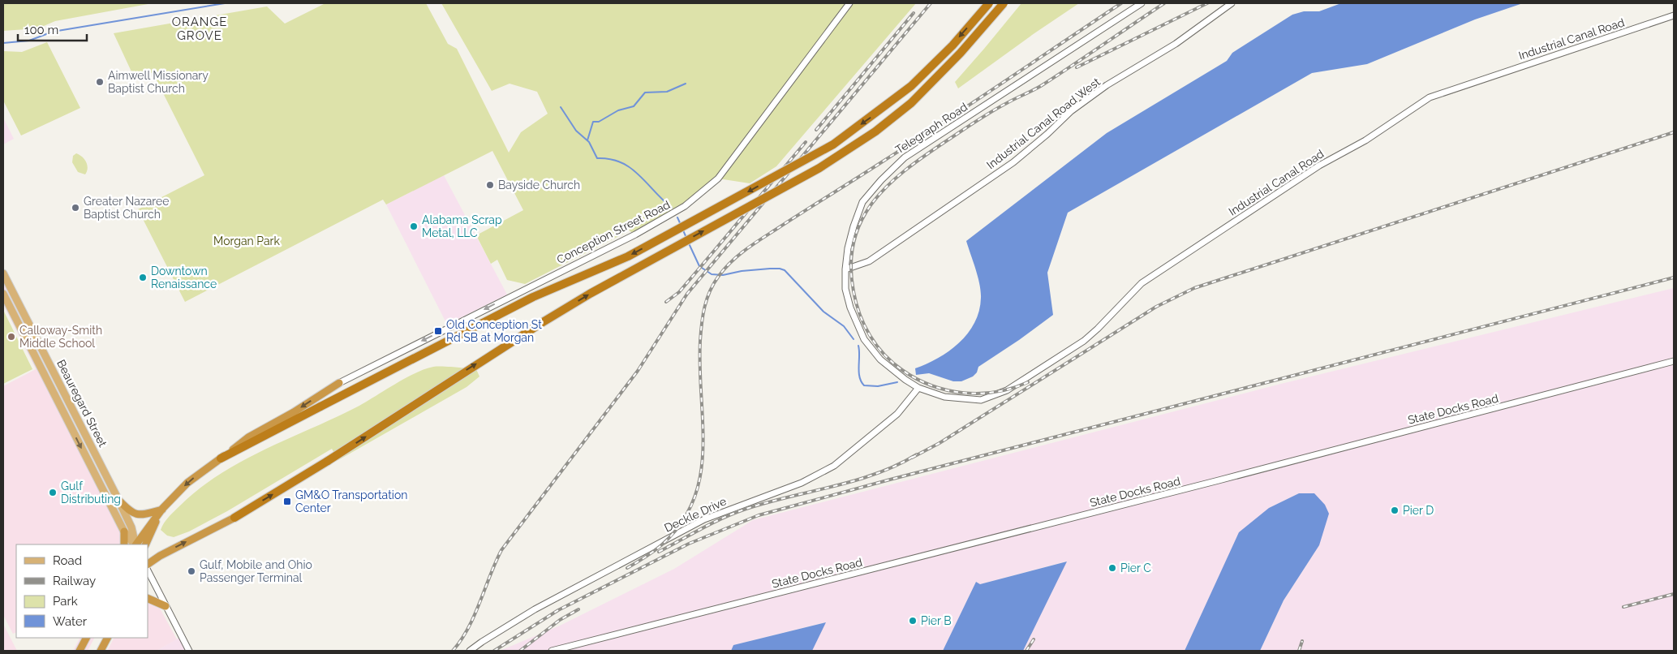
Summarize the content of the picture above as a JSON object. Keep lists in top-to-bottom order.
{
  "streets": {
    "main road": ["Beauregard Street"],
    "street": [
      "Industrial Canal Road",
      "Industrial Canal Road West",
      "Telegraph Road",
      "Conception Street Road",
      "State Docks Road",
      "Deckle Drive"
    ]
  },
  "crossings": [
    ["Industrial Canal Road", "Telegraph Road"],
    ["Industrial Canal Road", "Deckle Drive"],
    ["Industrial Canal Road West", "Telegraph Road"],
    ["Telegraph Road", "Deckle Drive"]
  ],
  "one_way": ["Conception Street Road"],
  "districts": ["ORANGE GROVE"],
  "parks": ["Morgan Park"],
  "places": {
    "other": [
      "Aimwell Missionary Baptist Church",
      "Bayside Church",
      "Greater Nazaree Baptist Church",
      "Alabama Scrap Metal, LLC",
      "Downtown Renaissance",
      "Calloway-Smith Middle School",
      "Gulf Distributing",
      "Pier D",
      "Pier C",
      "Gulf, Mobile and Ohio Passenger Terminal",
      "Pier B"
    ],
    "transit": ["Old Conception St Rd SB at Morgan", "GM&O Transportation Center"]
  },
  "legend": [
    "Road",
    "Railway",
    "Park",
    "Water"
  ],
  "scale_bar": "100 m"
}
